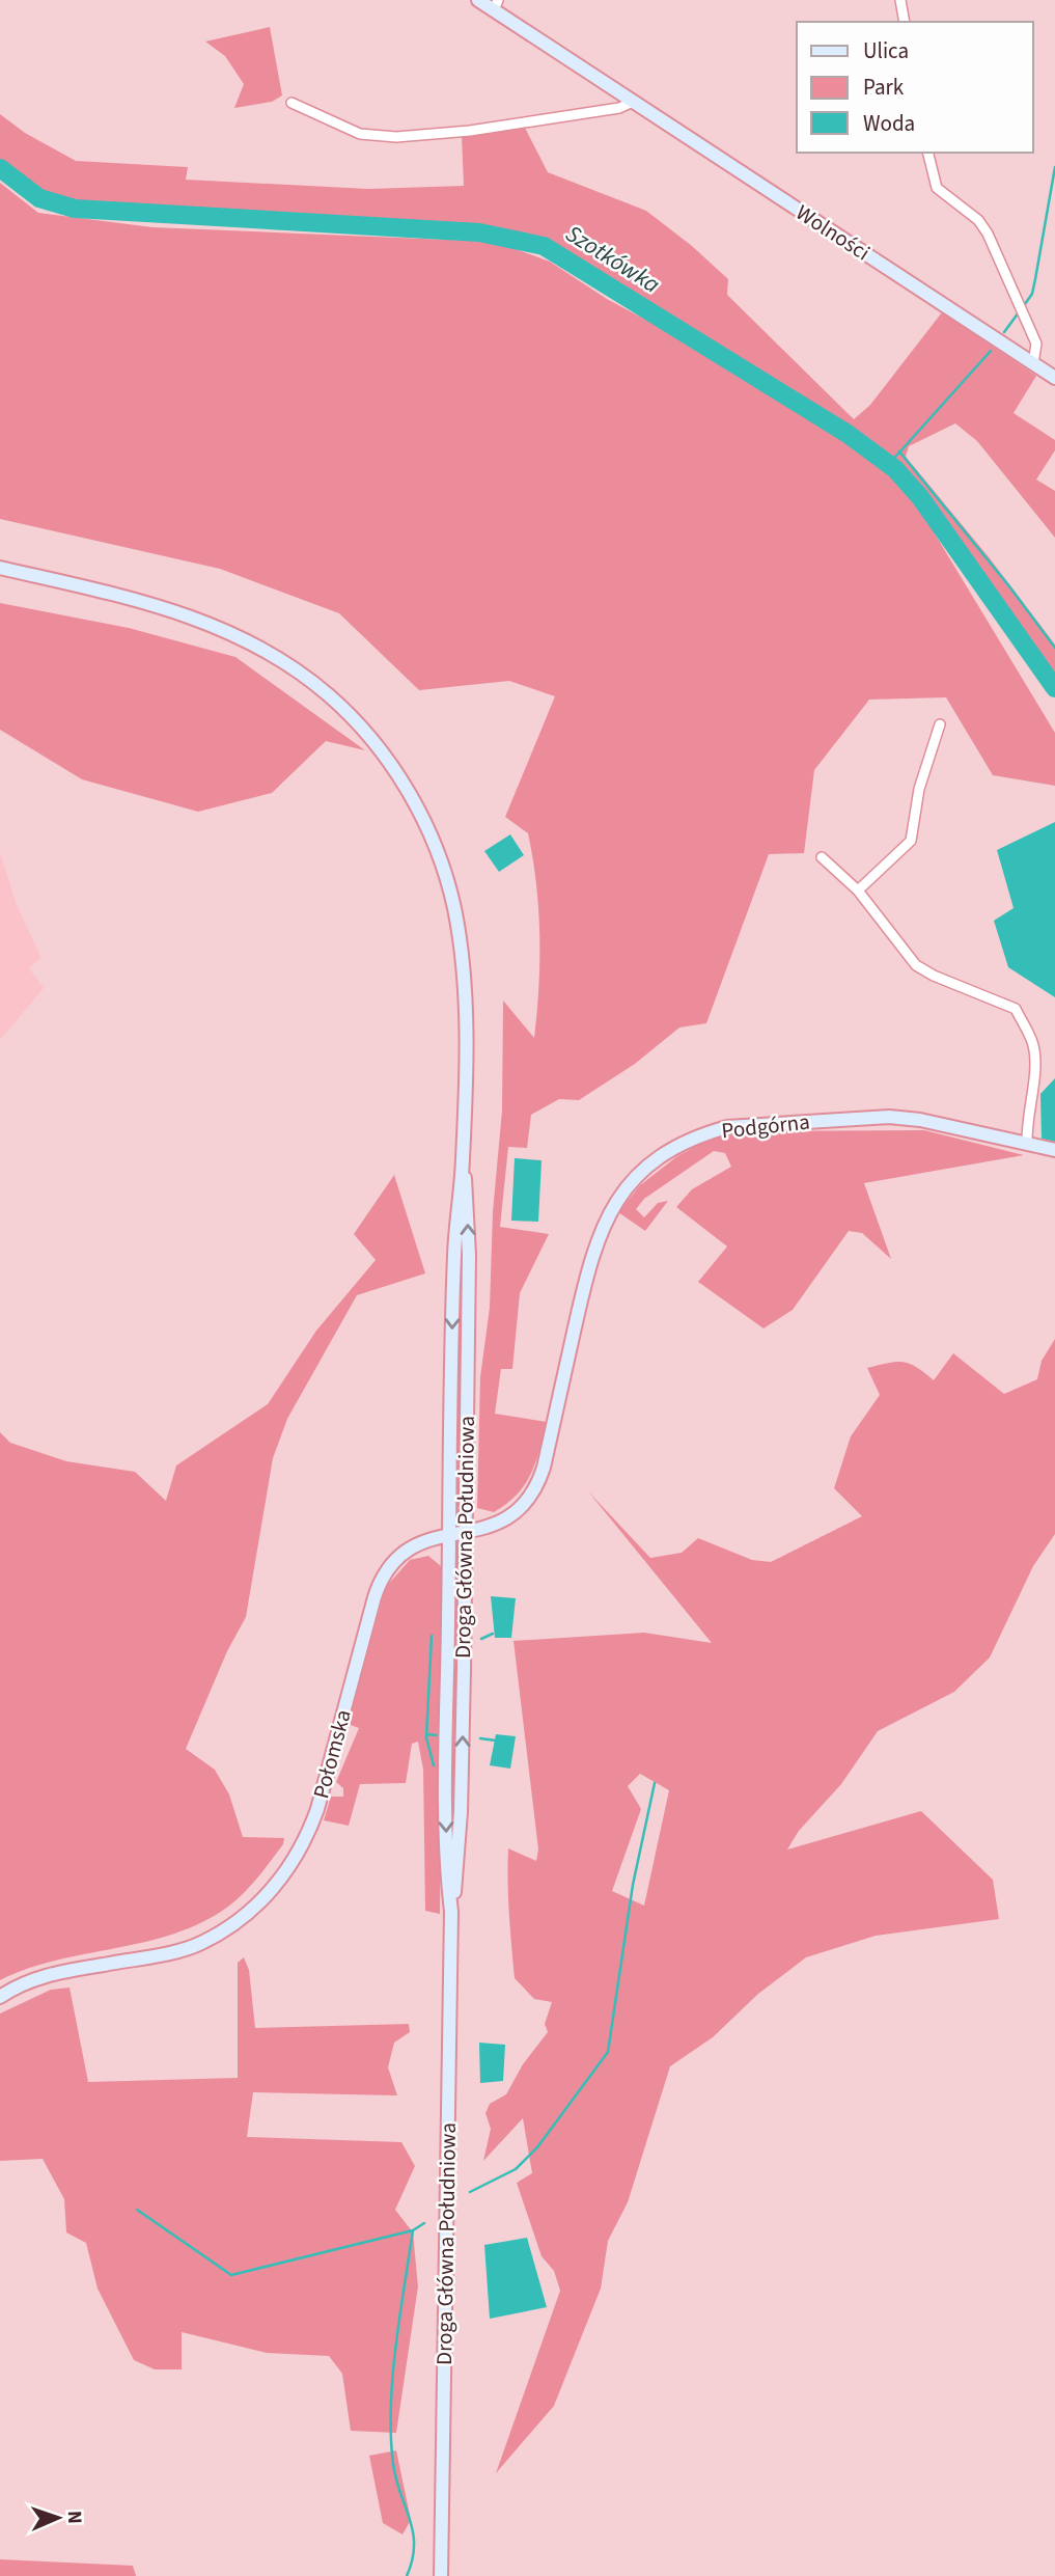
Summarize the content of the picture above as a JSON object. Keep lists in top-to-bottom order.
{
  "streets": {
    "main road": [
      "Wolności",
      "Podgórna",
      "Droga Główna Południowa",
      "Połomska"
    ]
  },
  "crossings": [
    ["Podgórna", "Połomska"],
    ["Droga Główna Południowa", "Połomska"]
  ],
  "water": ["Szotkówka"],
  "legend": ["Ulica", "Park", "Woda"],
  "north": "right"
}
